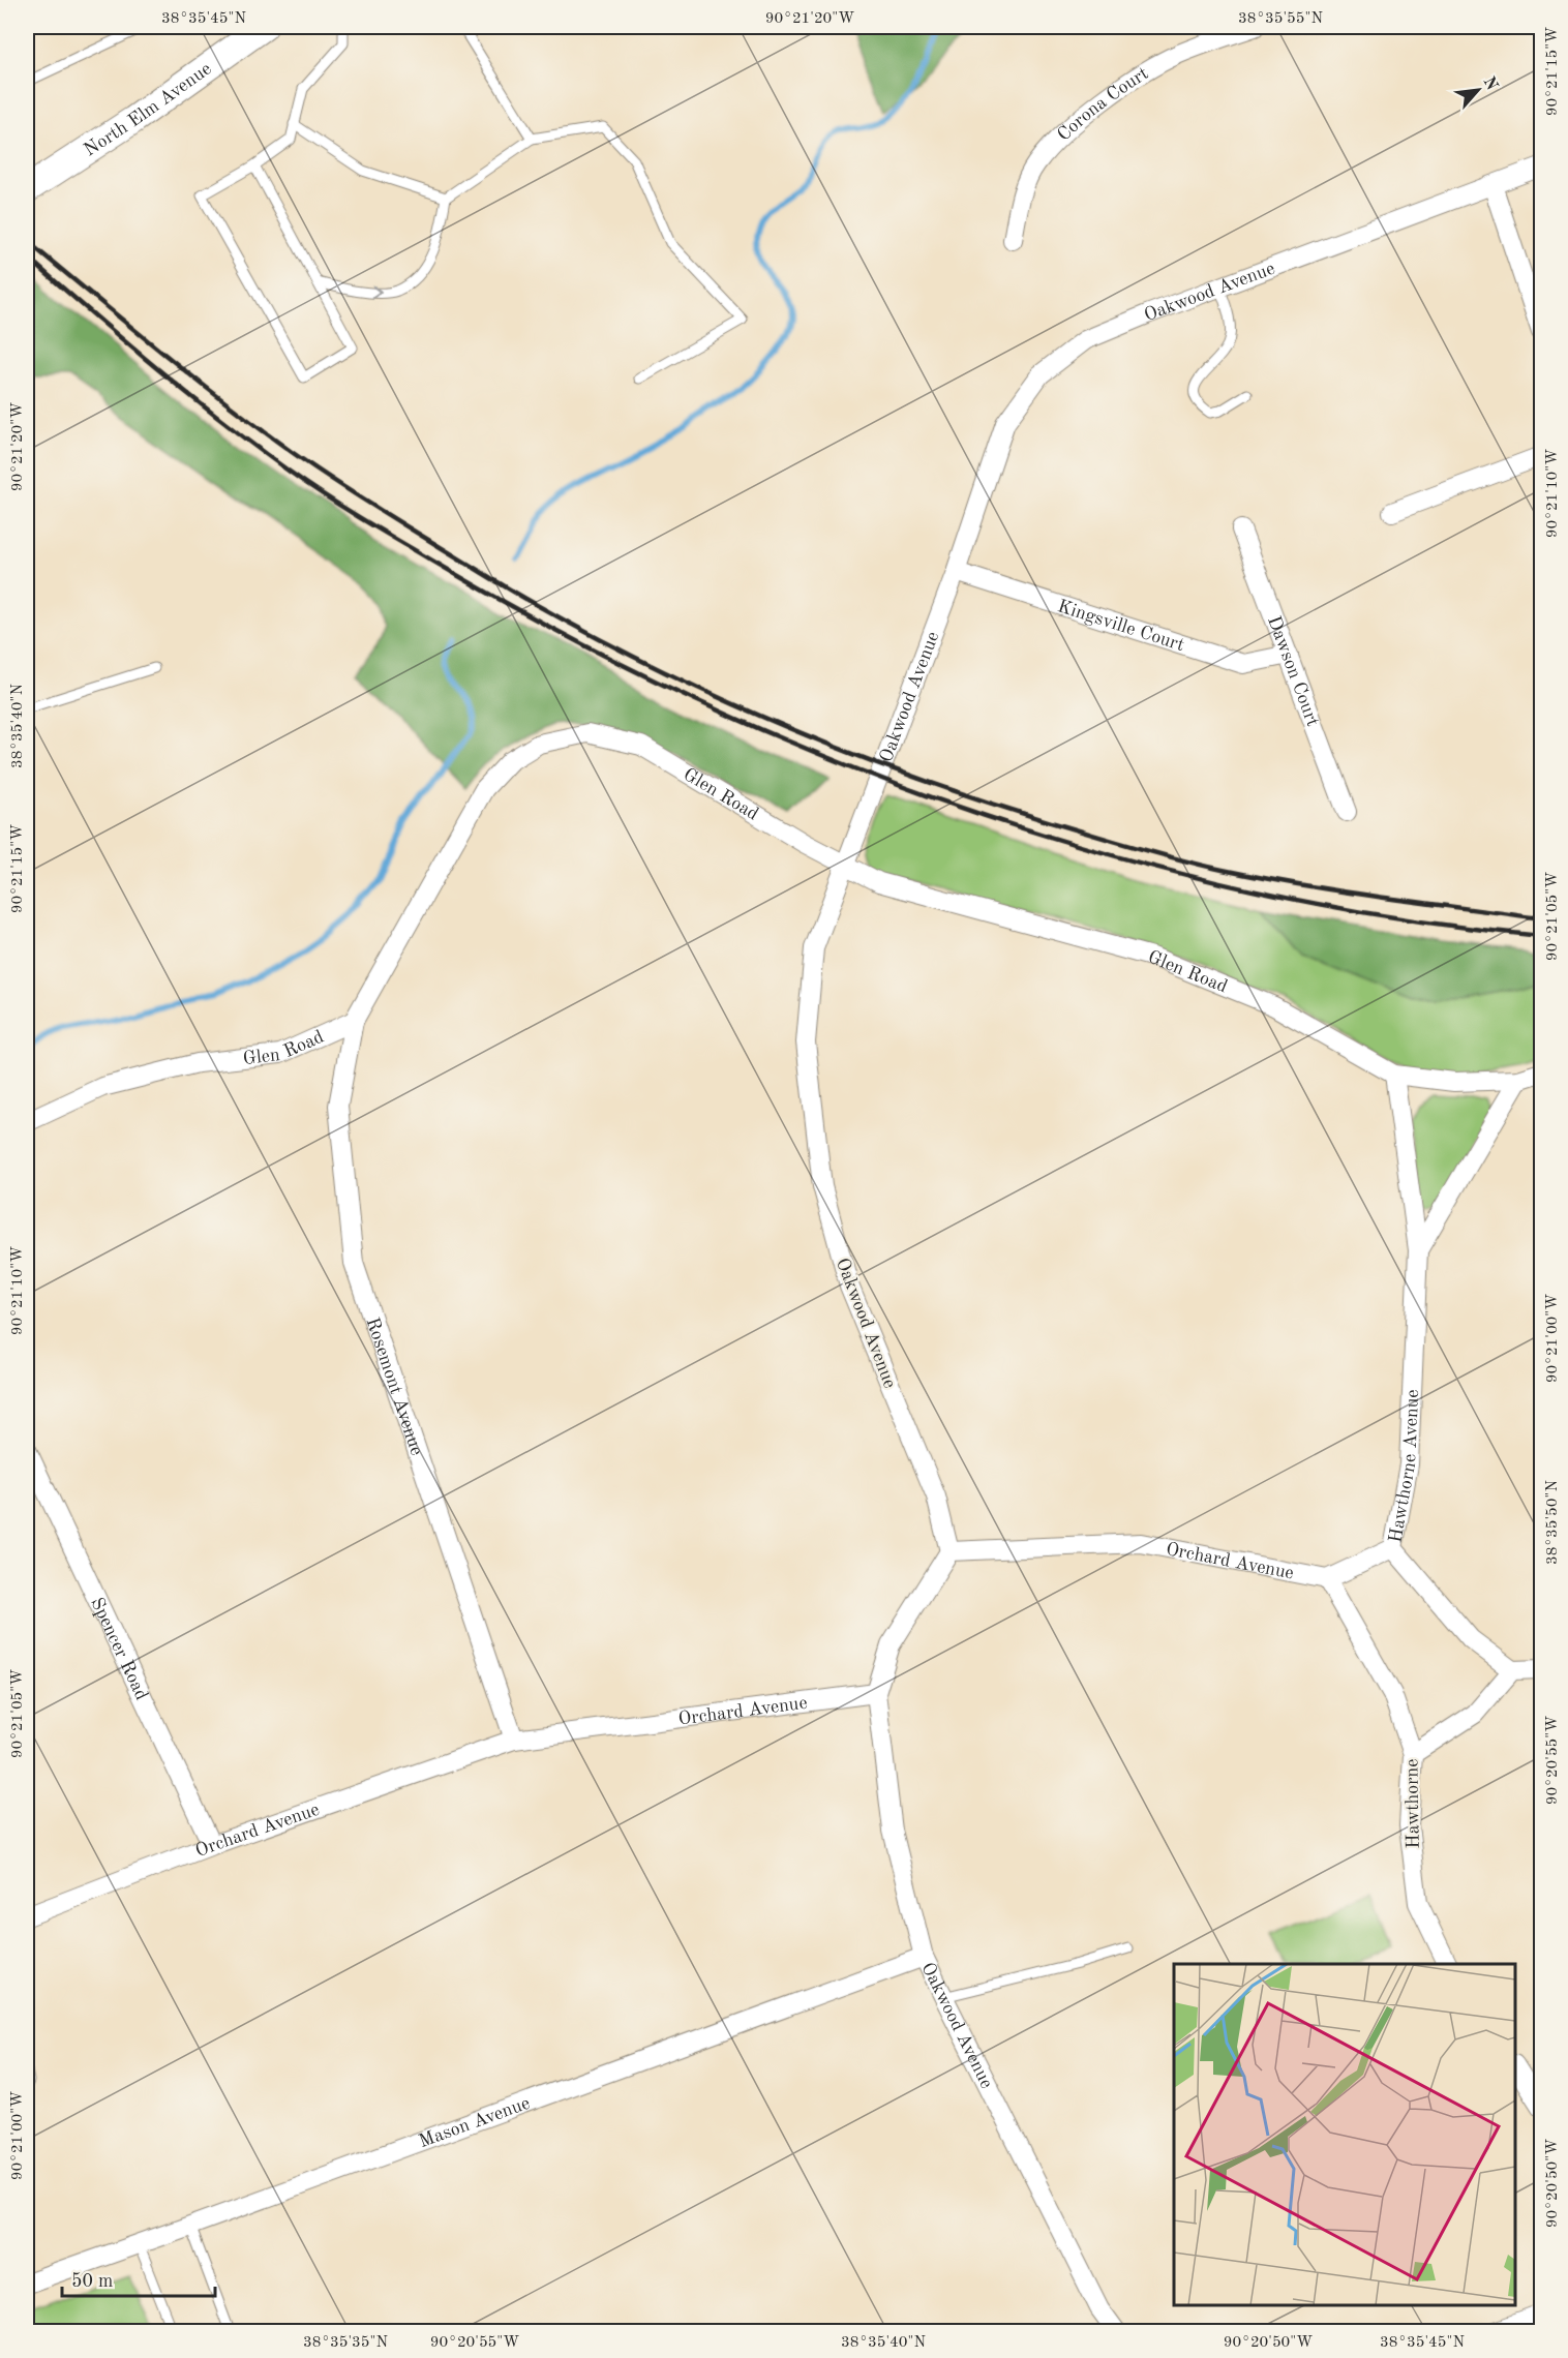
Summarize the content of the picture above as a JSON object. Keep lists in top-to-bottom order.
{
  "streets": {
    "main road": ["North Elm Avenue"],
    "street": [
      "Corona Court",
      "Oakwood Avenue",
      "Kingsville Court",
      "Dawson Court",
      "Glen Road",
      "Rosemont Avenue",
      "Hawthorne Avenue",
      "Orchard Avenue",
      "Spencer Road",
      "Hawthorne",
      "Mason Avenue"
    ]
  },
  "crossings": [
    ["Oakwood Avenue", "Kingsville Court"],
    ["Oakwood Avenue", "Glen Road"],
    ["Oakwood Avenue", "Orchard Avenue"],
    ["Oakwood Avenue", "Mason Avenue"],
    ["Kingsville Court", "Dawson Court"],
    ["Glen Road", "Rosemont Avenue"],
    ["Glen Road", "Hawthorne Avenue"],
    ["Rosemont Avenue", "Orchard Avenue"],
    ["Orchard Avenue", "Spencer Road"],
    ["Orchard Avenue", "Hawthorne"]
  ],
  "scale_bar": "50 m",
  "north": "top right",
  "coordinates": [
    "38°35'45\"N",
    "90°21'20\"W",
    "38°35'55\"N",
    "90°21'15\"W",
    "90°21'10\"W",
    "38°35'40\"N",
    "90°21'05\"W",
    "90°21'00\"W",
    "38°35'50\"N",
    "90°20'55\"W",
    "90°20'50\"W",
    "38°35'35\"N"
  ]
}
